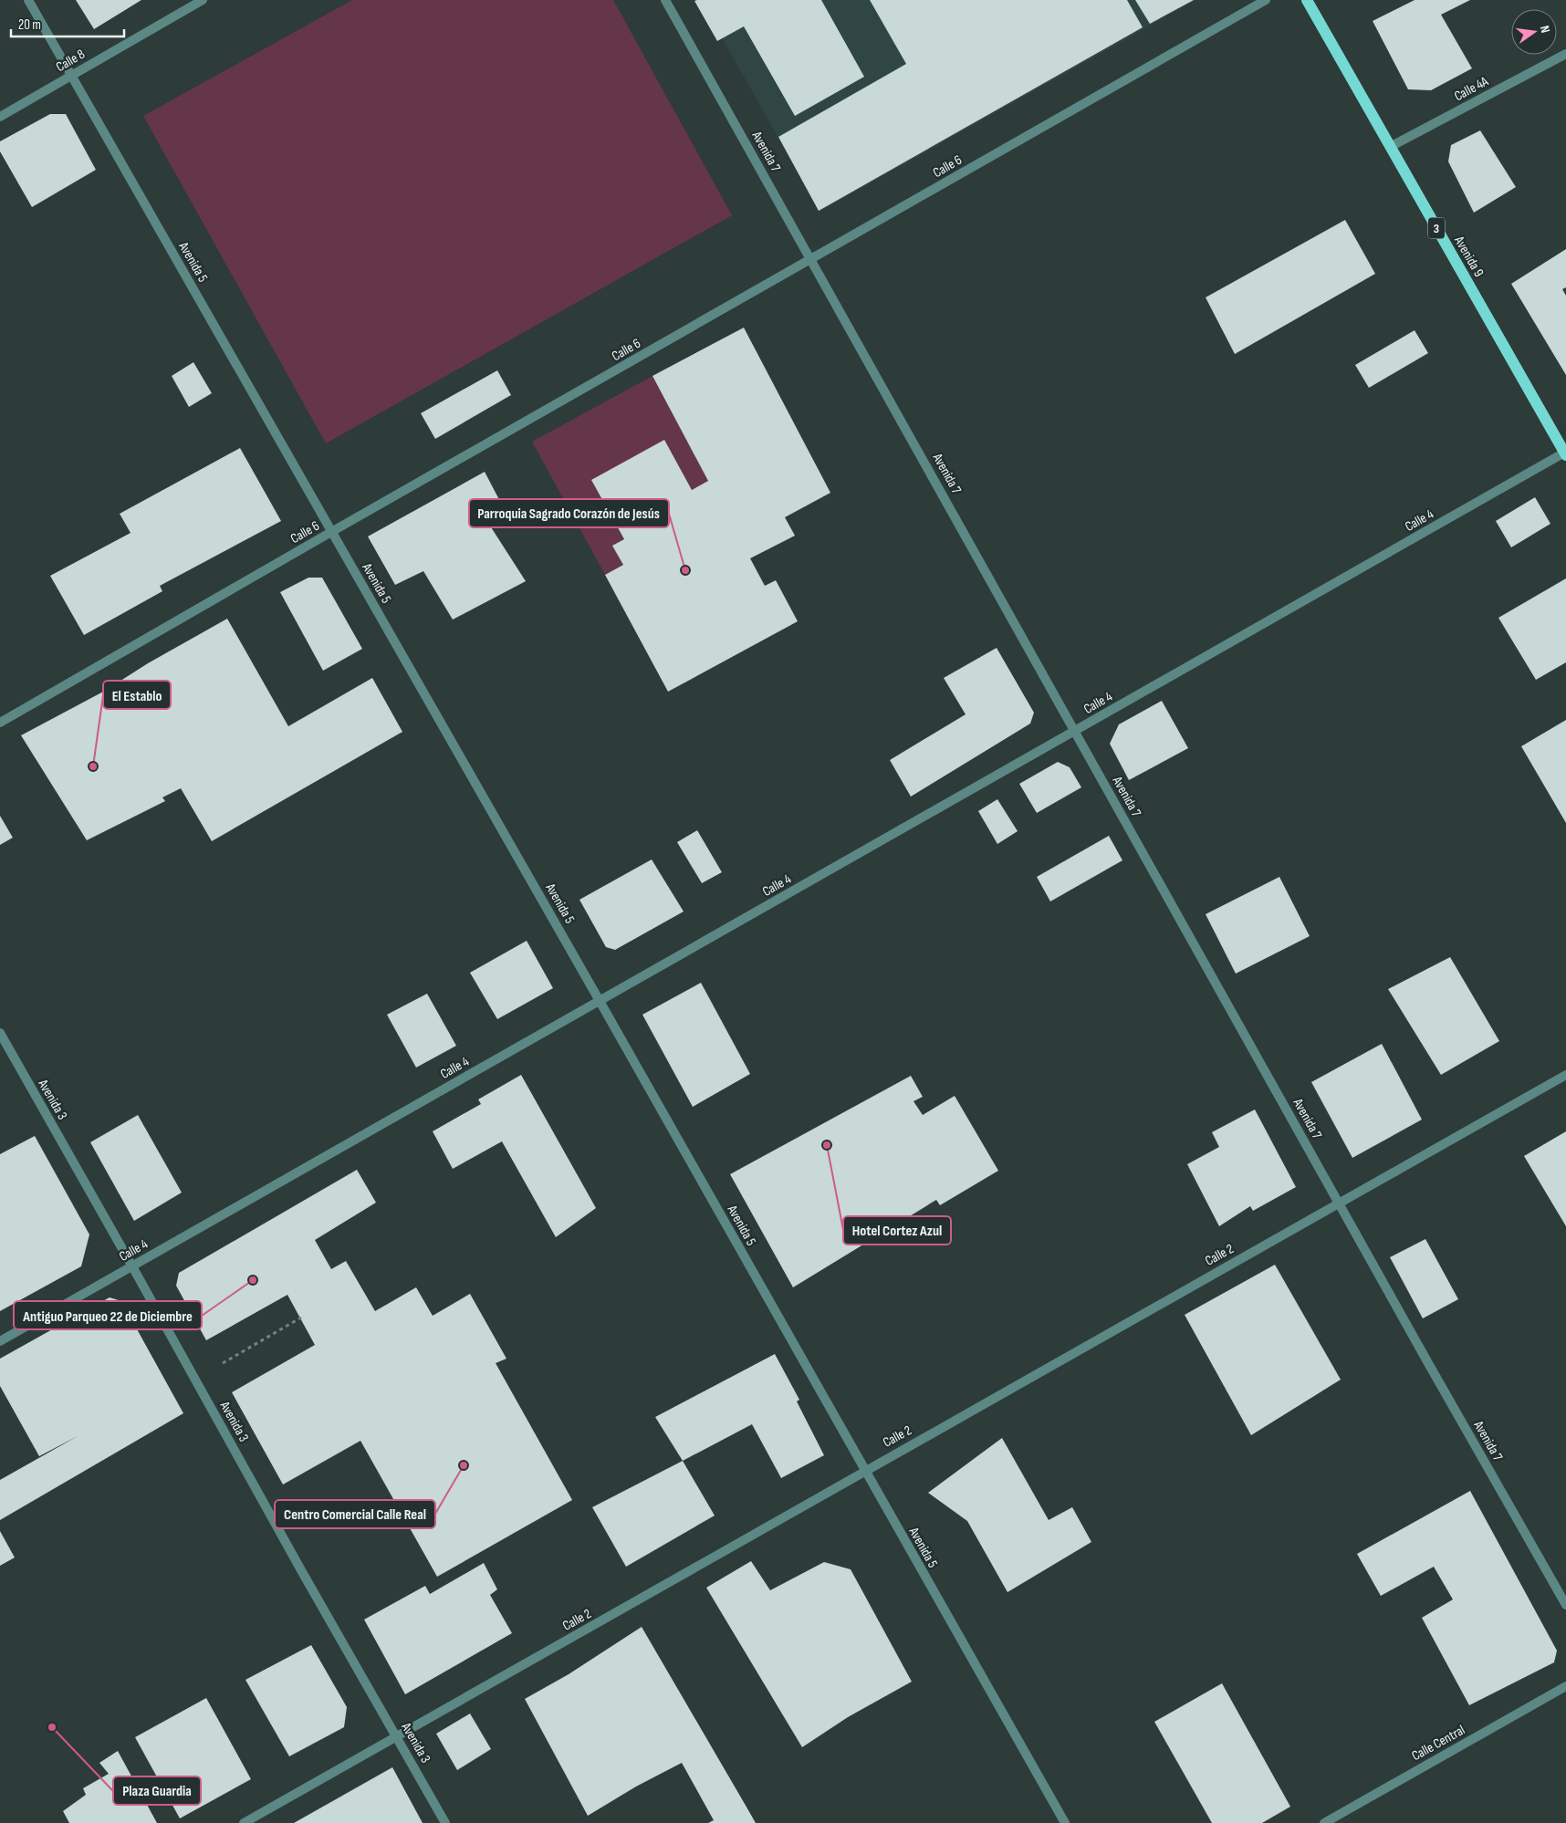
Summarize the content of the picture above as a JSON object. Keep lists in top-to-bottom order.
{
  "streets": {
    "main road": ["3", "Avenida 9"],
    "street": [
      "Calle 8",
      "Calle 4A",
      "Avenida 7",
      "Calle 6",
      "Avenida 5",
      "Calle 4",
      "Avenida 3",
      "Calle 2",
      "Calle Central"
    ]
  },
  "crossings": [
    ["Calle 8", "Avenida 5"],
    ["Calle 4A", "Avenida 9"],
    ["Avenida 7", "Calle 6"],
    ["Avenida 7", "Calle 4"],
    ["Avenida 7", "Calle 2"],
    ["Calle 6", "Avenida 5"],
    ["Avenida 9", "Calle 4"],
    ["Avenida 5", "Calle 4"],
    ["Avenida 5", "Calle 2"],
    ["Calle 4", "Avenida 3"],
    ["Avenida 3", "Calle 2"]
  ],
  "places": [
    "Parroquia Sagrado Corazón de Jesús",
    "El Establo",
    "Hotel Cortez Azul",
    "Antiguo Parqueo 22 de Diciembre",
    "Centro Comercial Calle Real",
    "Plaza Guardia"
  ],
  "scale_bar": "20 m",
  "north": "right"
}
